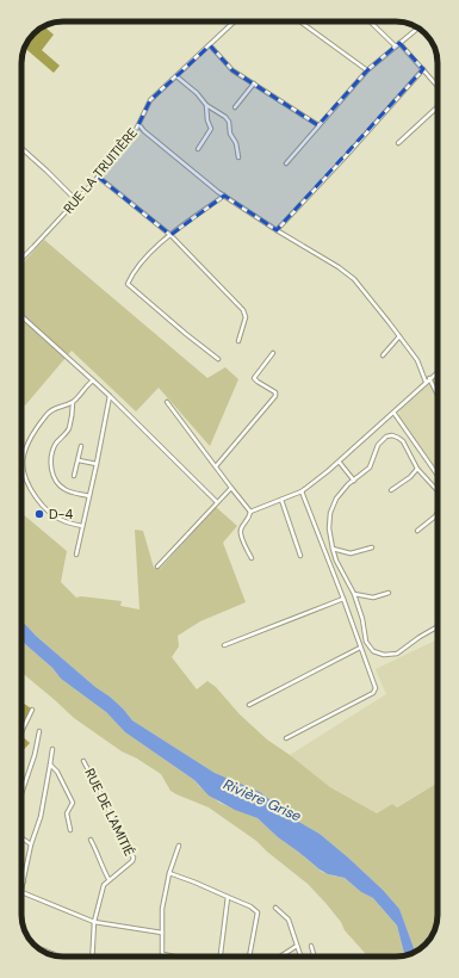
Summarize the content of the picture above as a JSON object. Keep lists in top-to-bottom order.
{
  "streets": {
    "street": ["RUE LA TRUITIÈRE", "RUE DE L'AMITIÉ"]
  },
  "water": ["Rivière Grise"],
  "places": ["D-4"]
}
